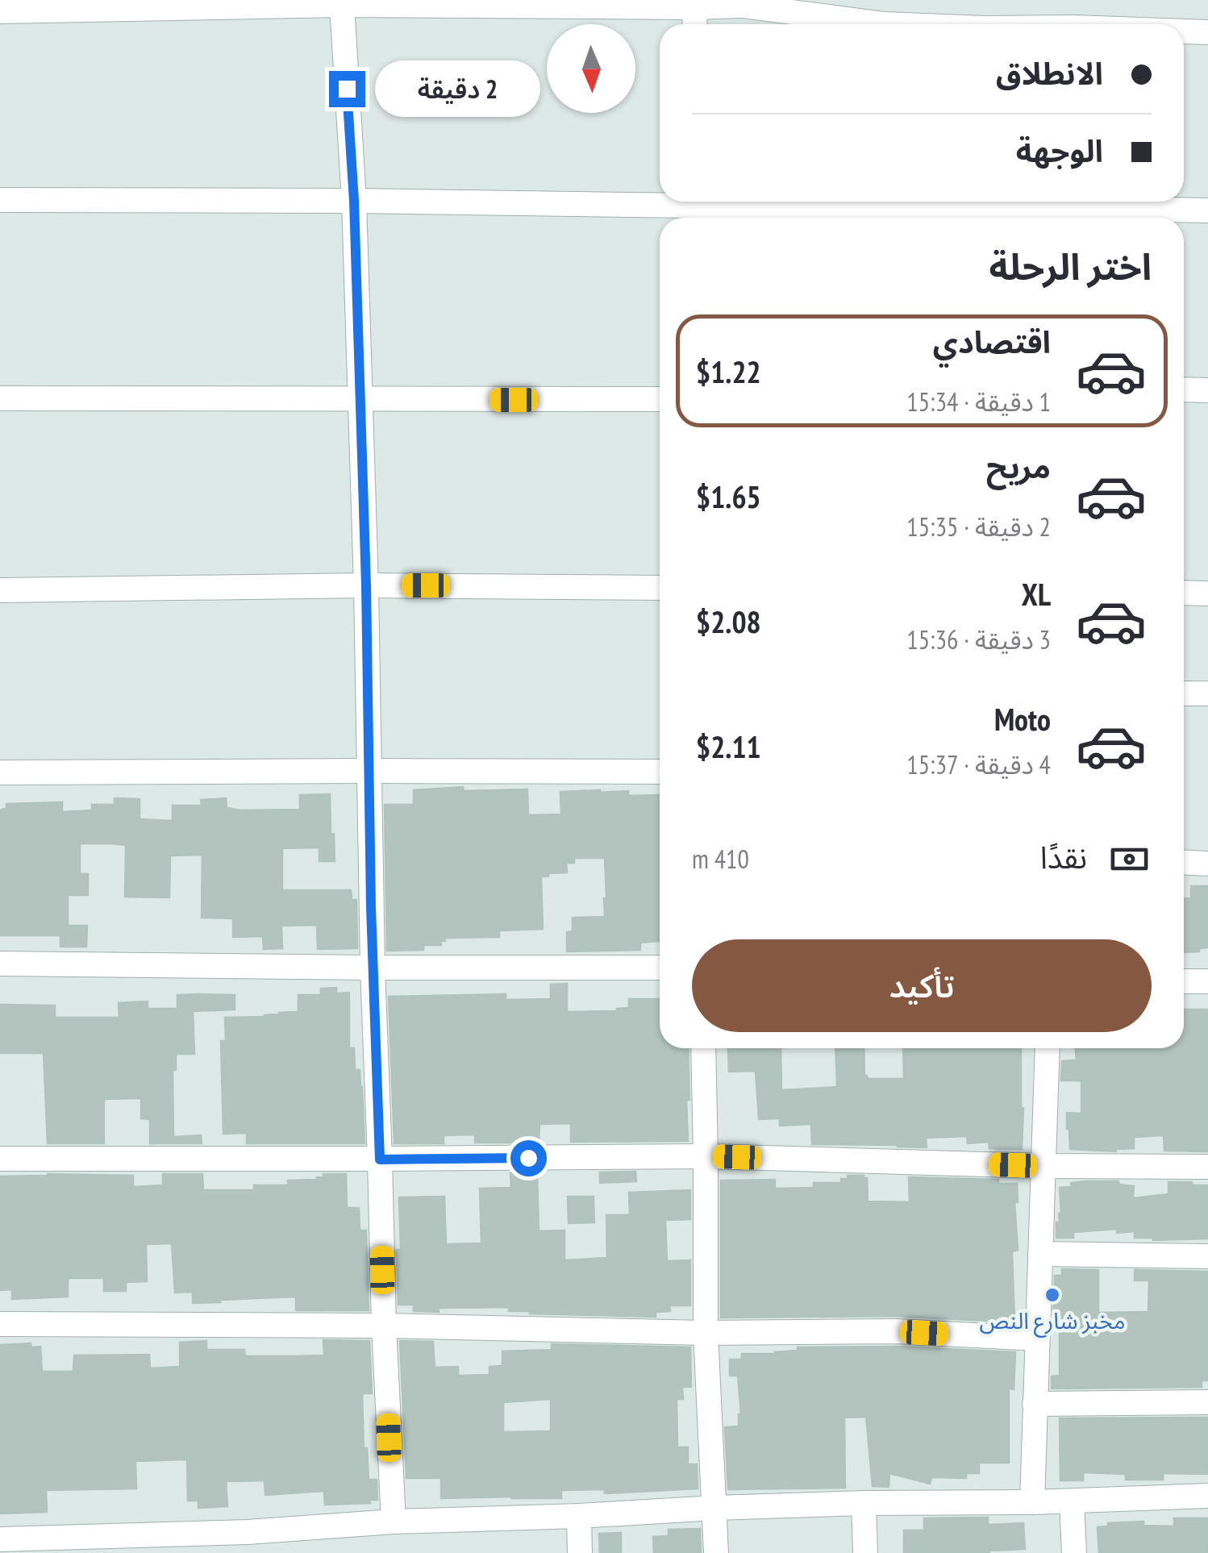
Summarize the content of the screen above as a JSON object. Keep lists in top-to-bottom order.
{
  "places": ["مخبز شارع النص"],
  "north": "bottom",
  "page": {
    "banner": ["الانطلاق", "الوجهة"],
    "bubble": "2 دقيقة",
    "heading": "اختر الرحلة",
    "list": [
      {
        "name": "اقتصادي",
        "note": "1 دقيقة · 15:34",
        "value": "$1.22"
      },
      {
        "name": "مريح",
        "note": "2 دقيقة · 15:35",
        "value": "$1.65"
      },
      {
        "name": "XL",
        "note": "3 دقيقة · 15:36",
        "value": "$2.08"
      },
      {
        "name": "Moto",
        "note": "4 دقيقة · 15:37",
        "value": "$2.11"
      }
    ],
    "pay": ["نقدًا", "410 m"],
    "buttons": "تأكيد"
  }
}
